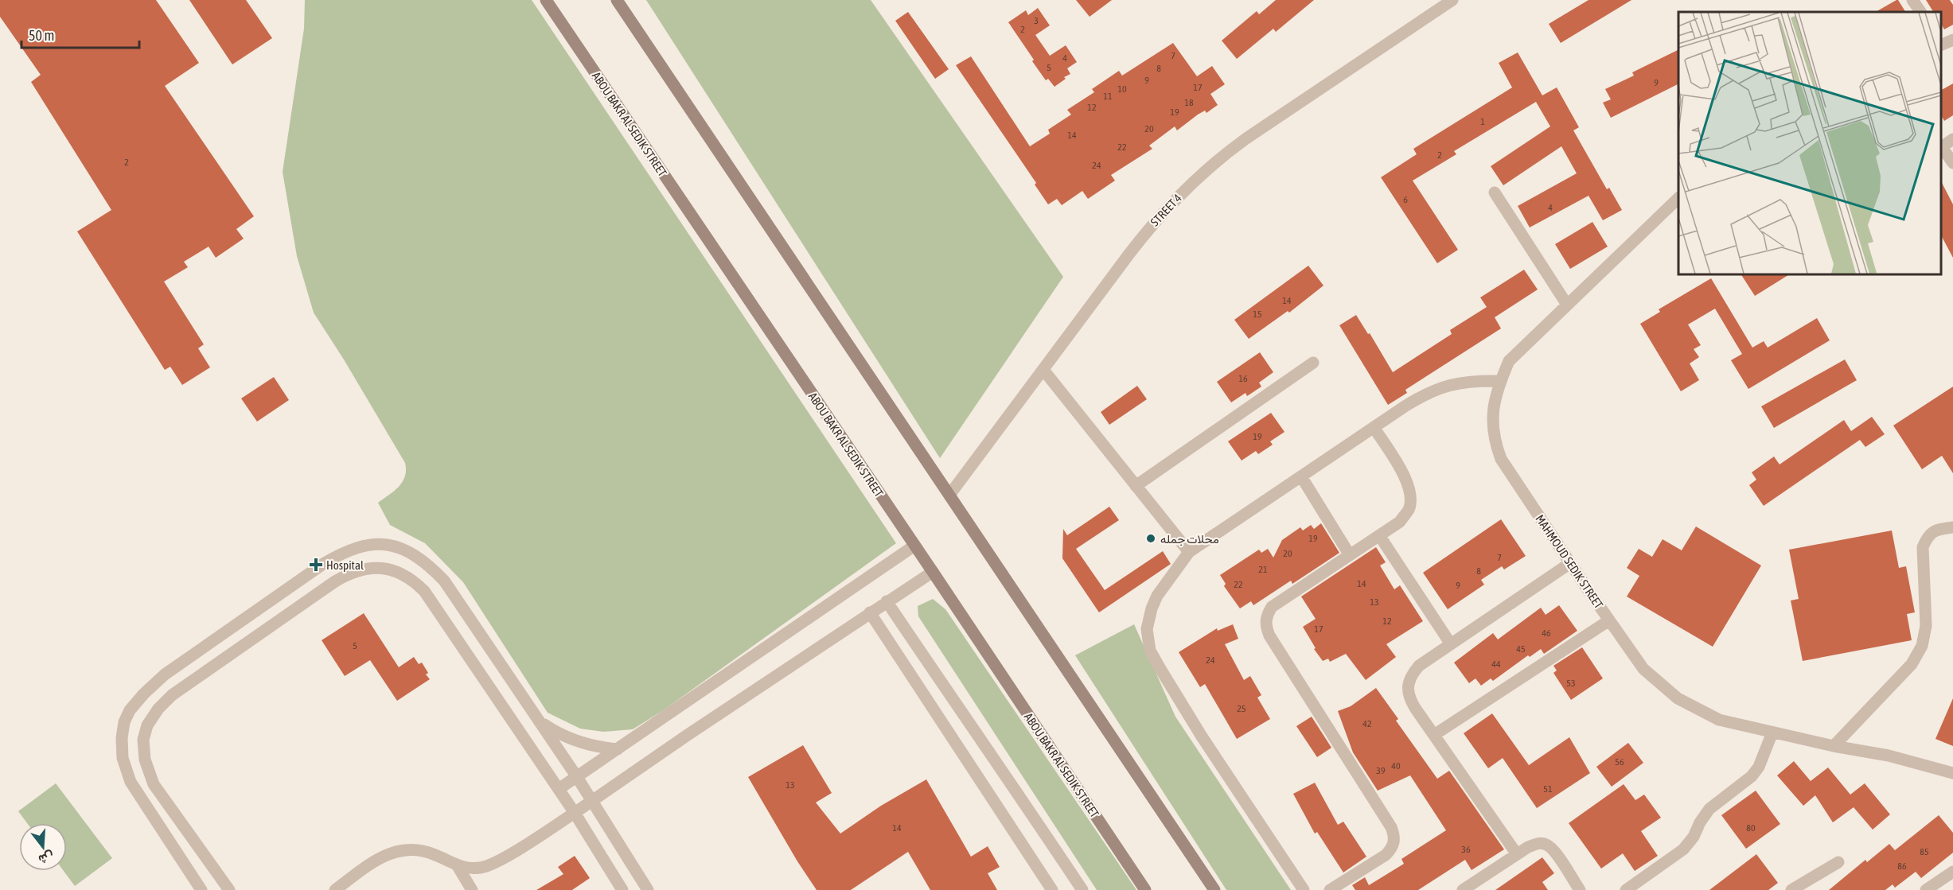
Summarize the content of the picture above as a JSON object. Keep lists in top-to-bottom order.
{
  "streets": {
    "main road": ["ABOU BAKR AL SEDIK STREET"],
    "street": ["STREET 4", "MAHMOUD SEDIK STREET"]
  },
  "places": {
    "other": ["محلات جمله"],
    "health": ["Hospital"]
  },
  "house_numbers": [
    "3",
    "2",
    "7",
    "4",
    "5",
    "8",
    "9",
    "9",
    "17",
    "10",
    "11",
    "18",
    "12",
    "19",
    "1",
    "20",
    "14",
    "22",
    "2",
    "2",
    "24",
    "6",
    "4",
    "14",
    "15",
    "16",
    "19",
    "19",
    "20",
    "7",
    "21",
    "8",
    "14",
    "22",
    "9",
    "13",
    "12",
    "17",
    "46",
    "5",
    "45",
    "24",
    "44",
    "53",
    "25",
    "42",
    "56",
    "40",
    "39",
    "13",
    "51",
    "14",
    "80",
    "36",
    "85",
    "86"
  ],
  "scale_bar": "50 m",
  "north": "bottom"
}
